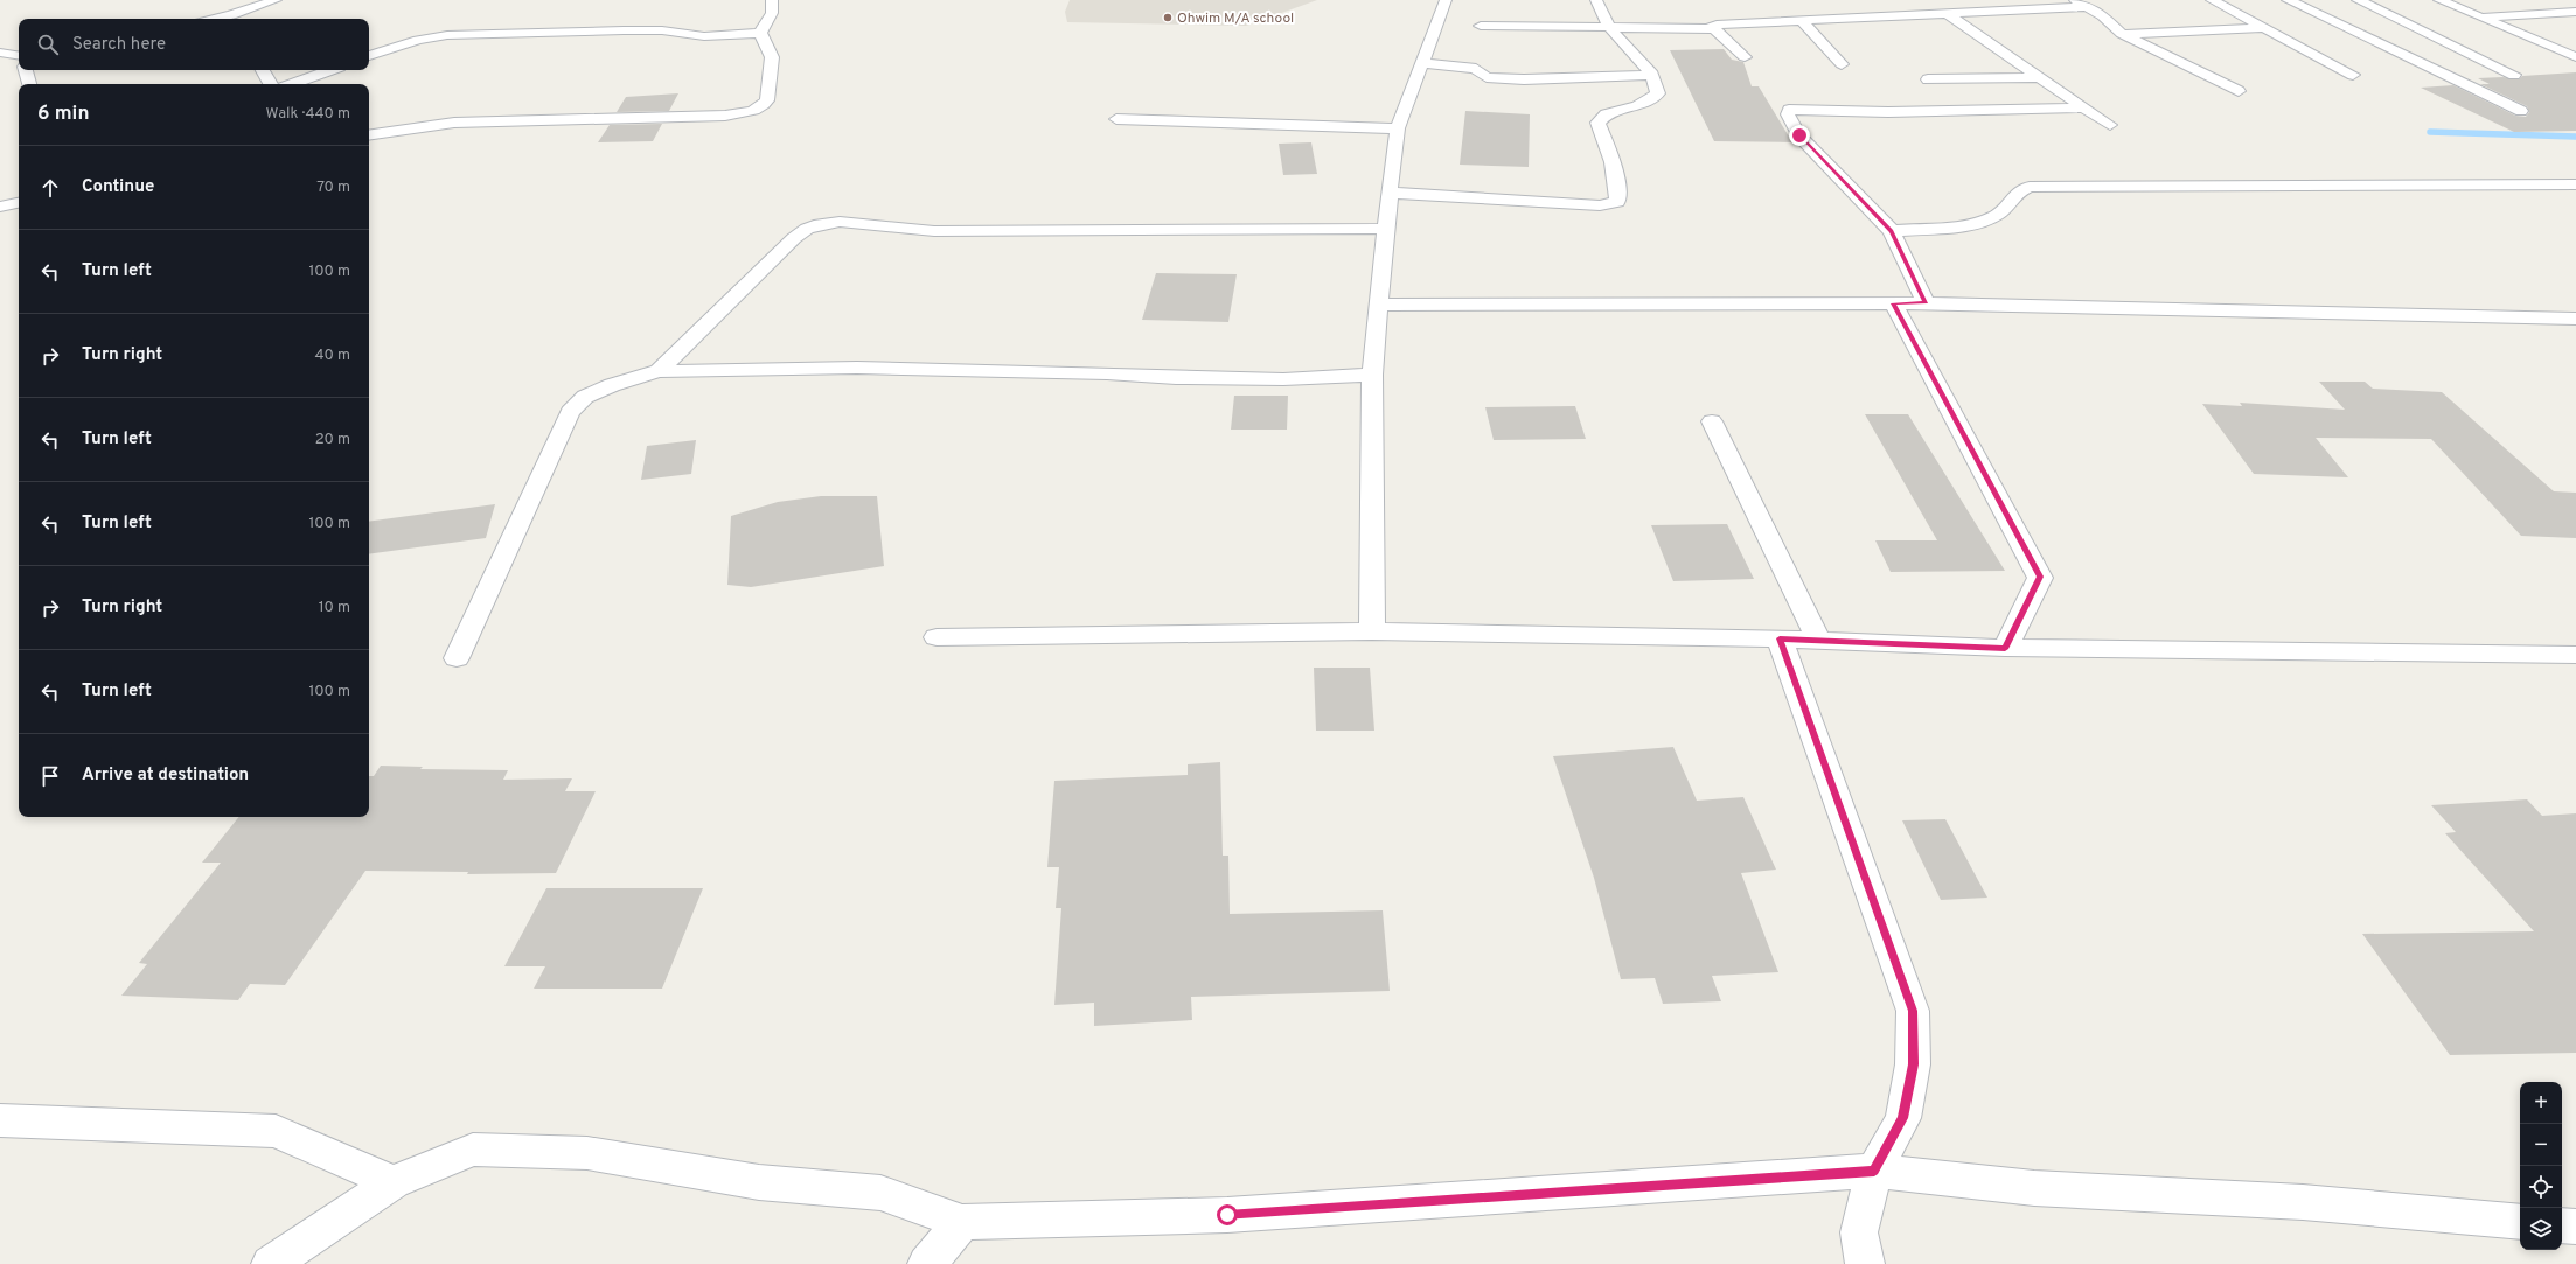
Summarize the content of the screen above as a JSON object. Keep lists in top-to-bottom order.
{
  "places": ["Ohwim M/A school"],
  "page": {
    "search": "Search here",
    "heading": ["6 min", "Walk · 440 m"],
    "list": [
      ["Continue", "70 m"],
      ["Turn left", "100 m"],
      ["Turn right", "40 m"],
      ["Turn left", "20 m"],
      ["Turn left", "100 m"],
      ["Turn right", "10 m"],
      ["Turn left", "100 m"],
      "Arrive at destination"
    ],
    "map_buttons": ["+", "−"]
  }
}
